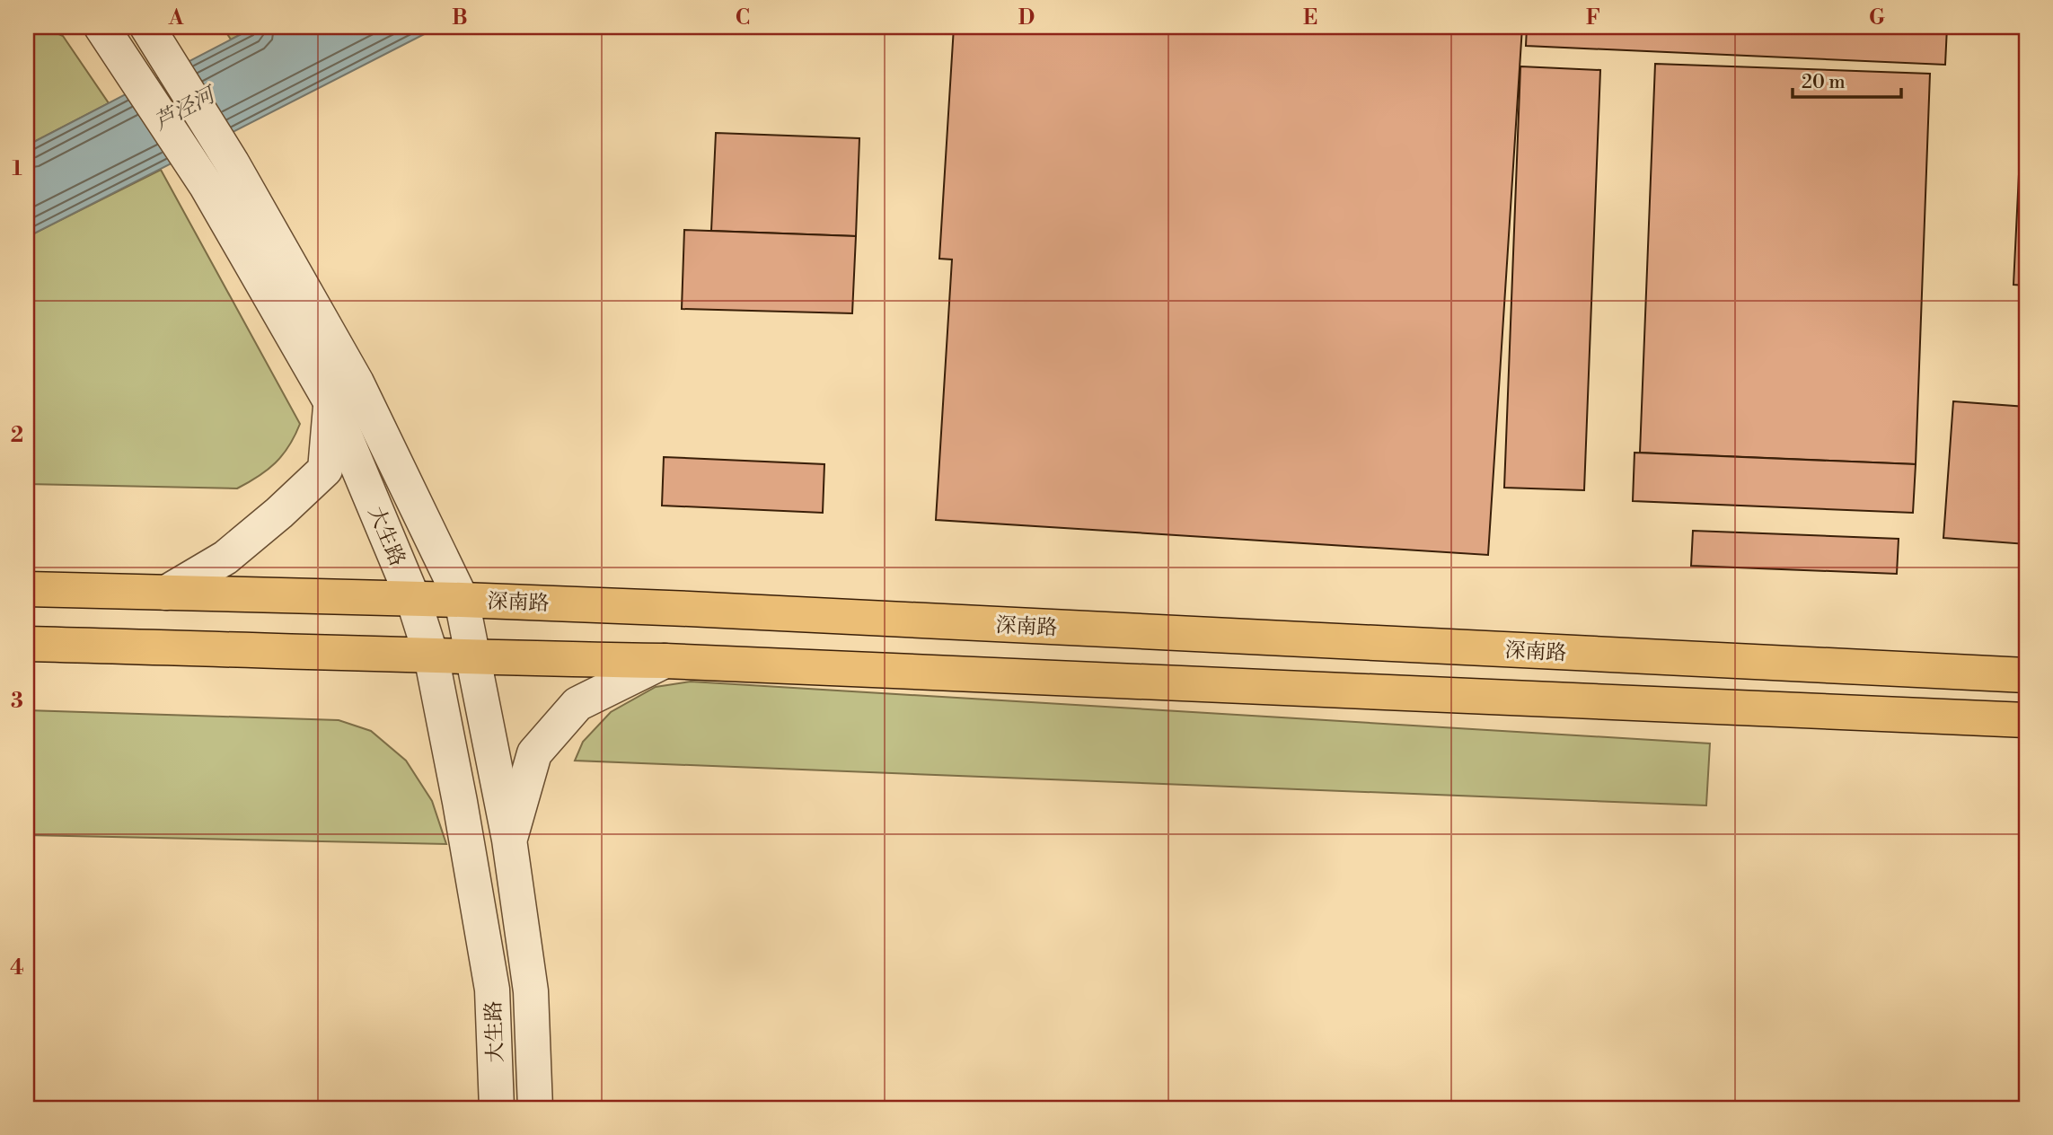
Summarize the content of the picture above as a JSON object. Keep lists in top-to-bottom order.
{
  "streets": {
    "main road": ["深南路"],
    "street": ["大生路"]
  },
  "crossings": [
    ["大生路", "深南路"]
  ],
  "water": ["芦泾河"],
  "scale_bar": "20 m",
  "grid": {
    "columns": [
      "A",
      "B",
      "C",
      "D",
      "E",
      "F",
      "G"
    ],
    "rows": [
      "1",
      "2",
      "3",
      "4"
    ]
  }
}
